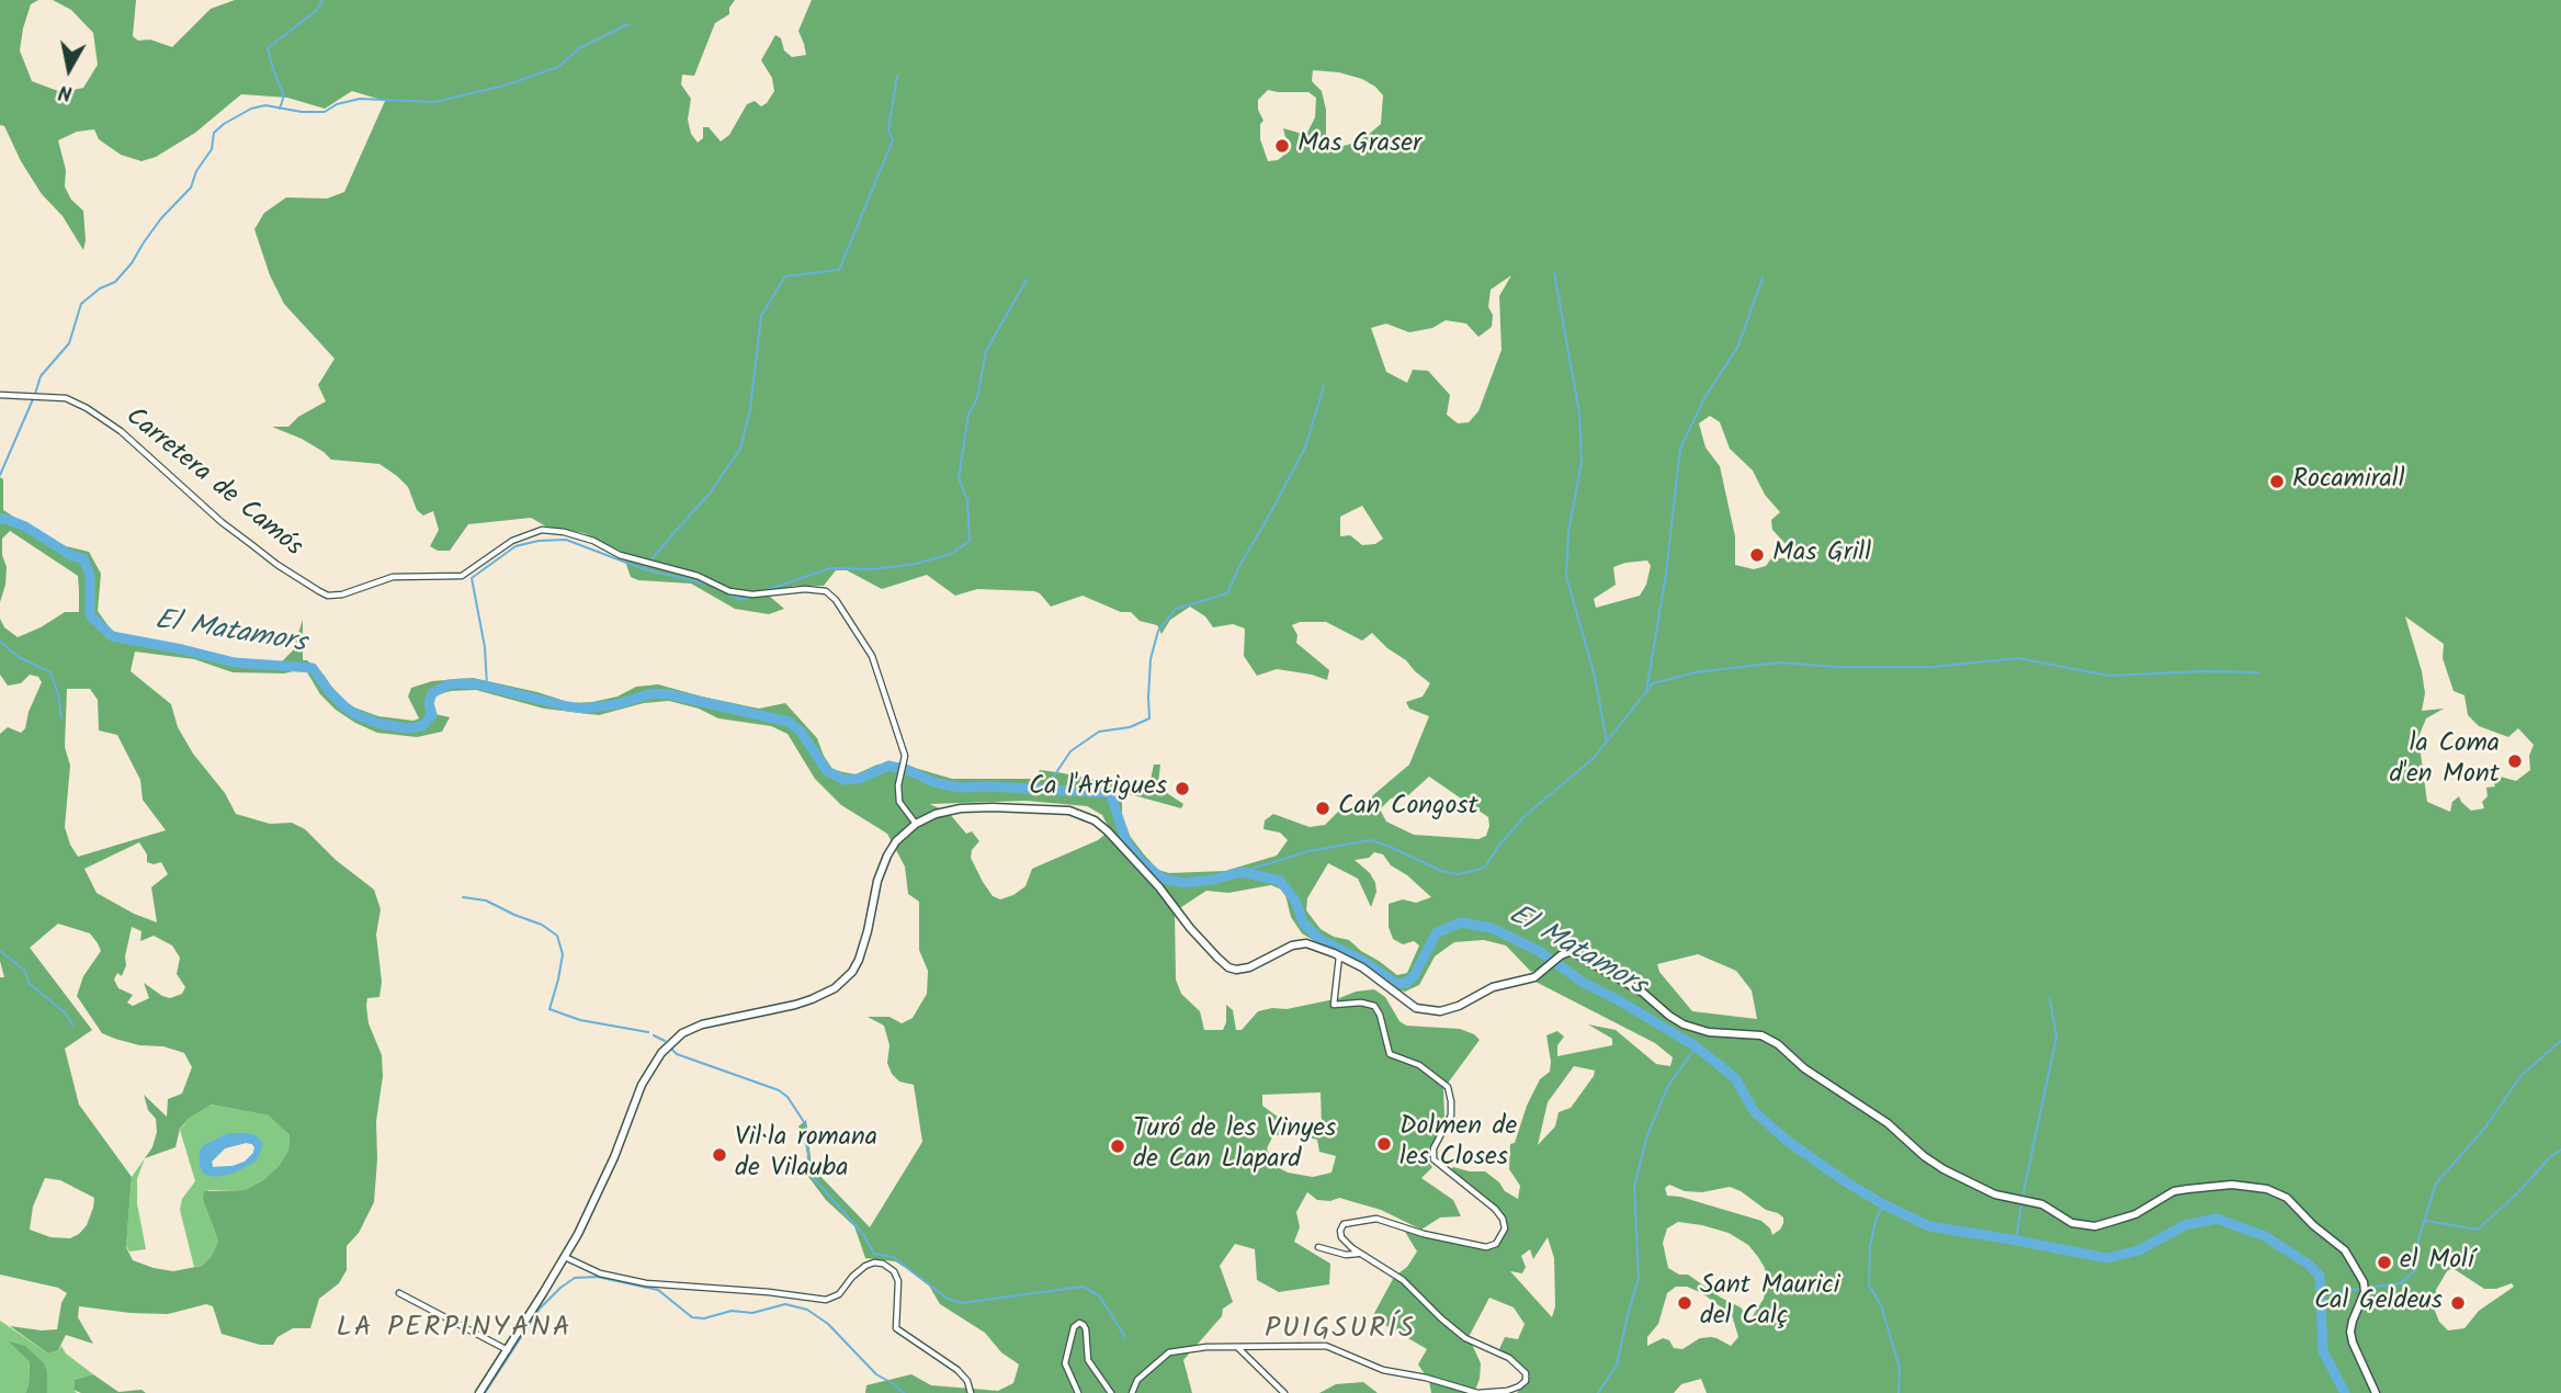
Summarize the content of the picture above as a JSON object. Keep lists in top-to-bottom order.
{
  "streets": {
    "street": ["Carretera de Camós"]
  },
  "districts": ["LA PERPINYANA", "PUIGSURÍS"],
  "water": ["El Matamors"],
  "places": [
    "Mas Graser",
    "Rocamirall",
    "Mas Grill",
    "la Coma d'en Mont",
    "Ca l'Artigues",
    "Can Congost",
    "Dolmen de les Closes",
    "Turó de les Vinyes de Can Llapard",
    "Vil·la romana de Vilauba",
    "el Molí",
    "Sant Maurici del Calç",
    "Cal Geldeus"
  ],
  "north": "bottom"
}
